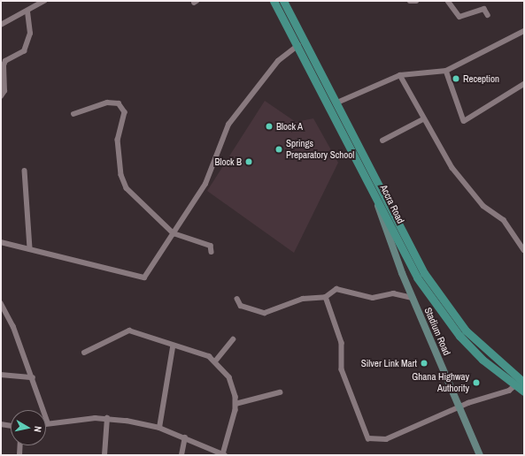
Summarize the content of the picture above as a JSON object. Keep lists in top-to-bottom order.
{
  "streets": {
    "main road": ["Accra Road", "Stadium Road"]
  },
  "crossings": [
    ["Accra Road", "Stadium Road"]
  ],
  "places": [
    "Reception",
    "Block A",
    "Springs Preparatory School",
    "Block B",
    "Silver Link Mart",
    "Ghana Highway Authority"
  ],
  "north": "right"
}
